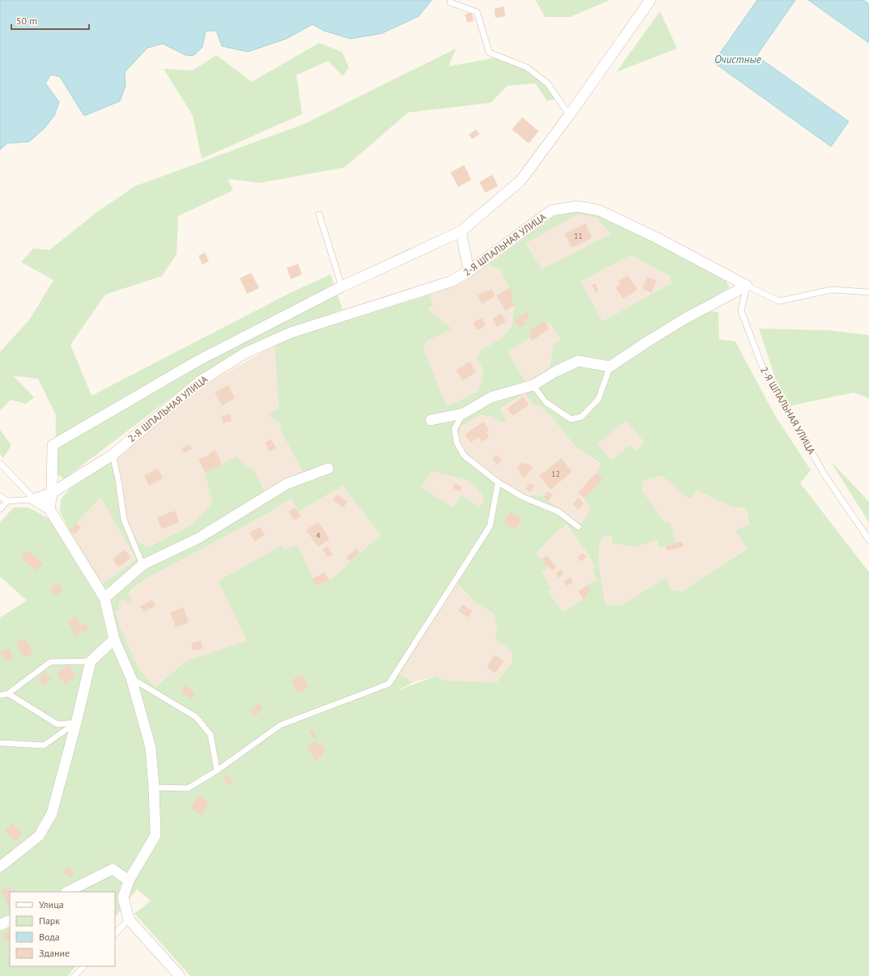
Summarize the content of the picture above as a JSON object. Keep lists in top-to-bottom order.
{
  "streets": {
    "street": ["2-Я ШПАЛЬНАЯ УЛИЦА"]
  },
  "water": ["Очистные"],
  "house_numbers": ["11", "12", "4"],
  "legend": [
    "Улица",
    "Парк",
    "Вода",
    "Здание"
  ],
  "scale_bar": "50 m"
}
